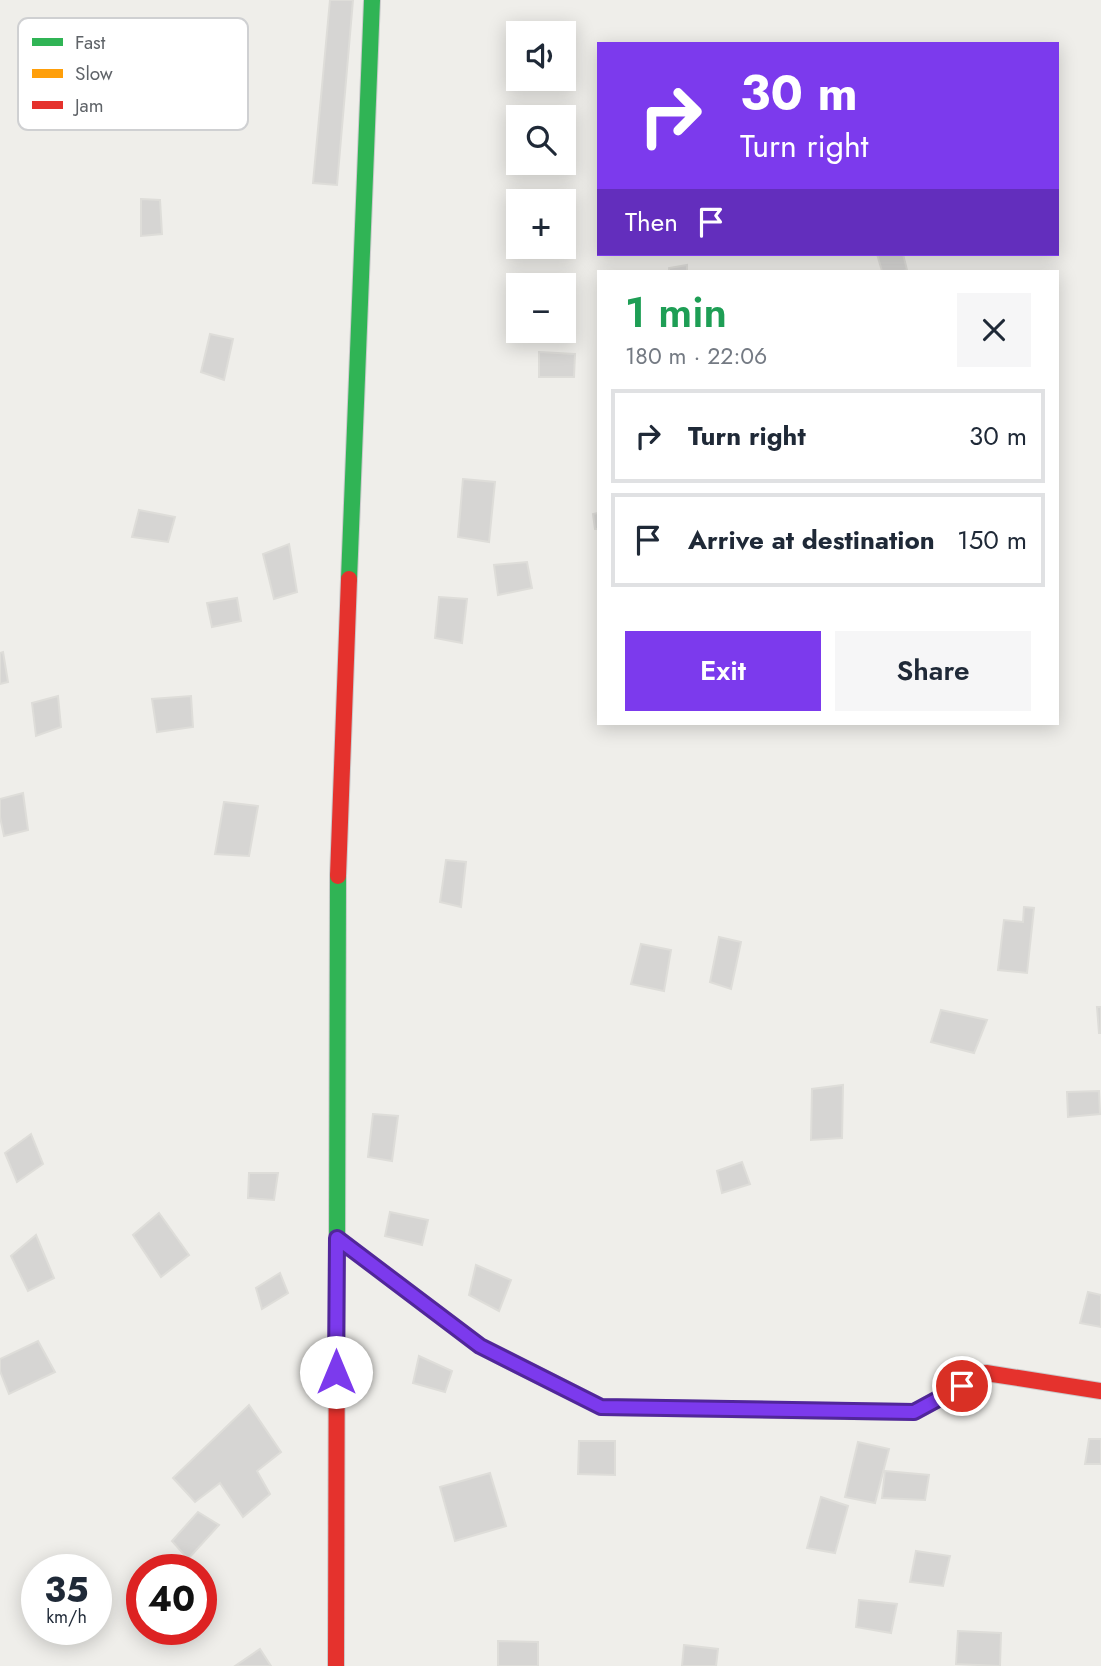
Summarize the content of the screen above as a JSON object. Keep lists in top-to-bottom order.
{
  "legend": ["Fast", "Slow", "Jam"],
  "page": {
    "map_buttons": ["+", "−"],
    "turn": ["30 m", "Turn right"],
    "then": "Then",
    "heading": ["1 min", "180 m · 22:06"],
    "list": [
      {
        "name": "Turn right",
        "value": "30 m"
      },
      {
        "name": "Arrive at destination",
        "value": "150 m"
      }
    ],
    "buttons": ["Exit", "Share"],
    "speed": "35 km/h",
    "limit": "40"
  }
}
